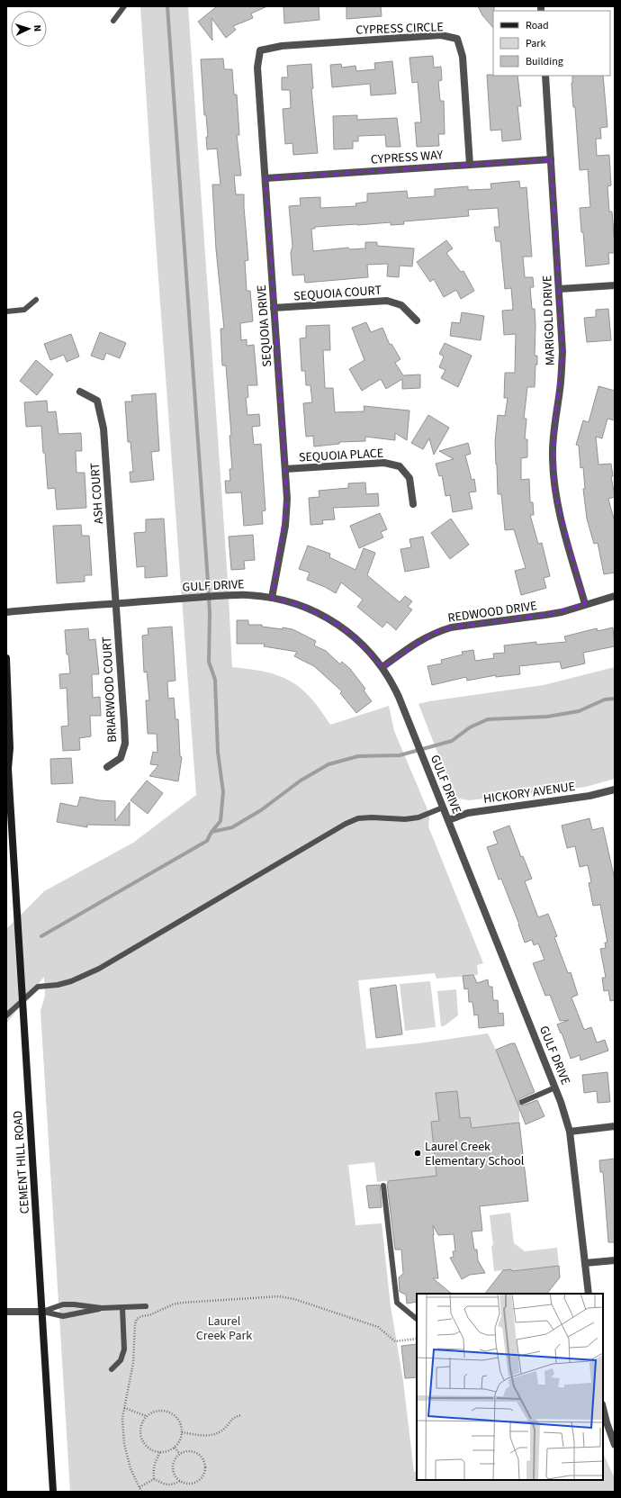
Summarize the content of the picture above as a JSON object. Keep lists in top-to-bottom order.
{
  "streets": {
    "street": [
      "CYPRESS CIRCLE",
      "CYPRESS WAY",
      "SEQUOIA COURT",
      "MARIGOLD DRIVE",
      "SEQUOIA DRIVE",
      "SEQUOIA PLACE",
      "ASH COURT",
      "GULF DRIVE",
      "REDWOOD DRIVE",
      "BRIARWOOD COURT",
      "HICKORY AVENUE",
      "CEMENT HILL ROAD"
    ]
  },
  "crossings": [
    ["CYPRESS CIRCLE", "CYPRESS WAY"],
    ["CYPRESS CIRCLE", "SEQUOIA DRIVE"],
    ["CYPRESS WAY", "MARIGOLD DRIVE"],
    ["CYPRESS WAY", "SEQUOIA DRIVE"],
    ["SEQUOIA COURT", "SEQUOIA DRIVE"],
    ["MARIGOLD DRIVE", "REDWOOD DRIVE"],
    ["SEQUOIA DRIVE", "SEQUOIA PLACE"],
    ["SEQUOIA DRIVE", "GULF DRIVE"],
    ["ASH COURT", "GULF DRIVE"],
    ["ASH COURT", "BRIARWOOD COURT"],
    ["GULF DRIVE", "REDWOOD DRIVE"],
    ["GULF DRIVE", "BRIARWOOD COURT"],
    ["GULF DRIVE", "HICKORY AVENUE"]
  ],
  "parks": ["Laurel Creek Park"],
  "places": ["Laurel Creek Elementary School"],
  "legend": ["Road", "Park", "Building"],
  "north": "right"
}
